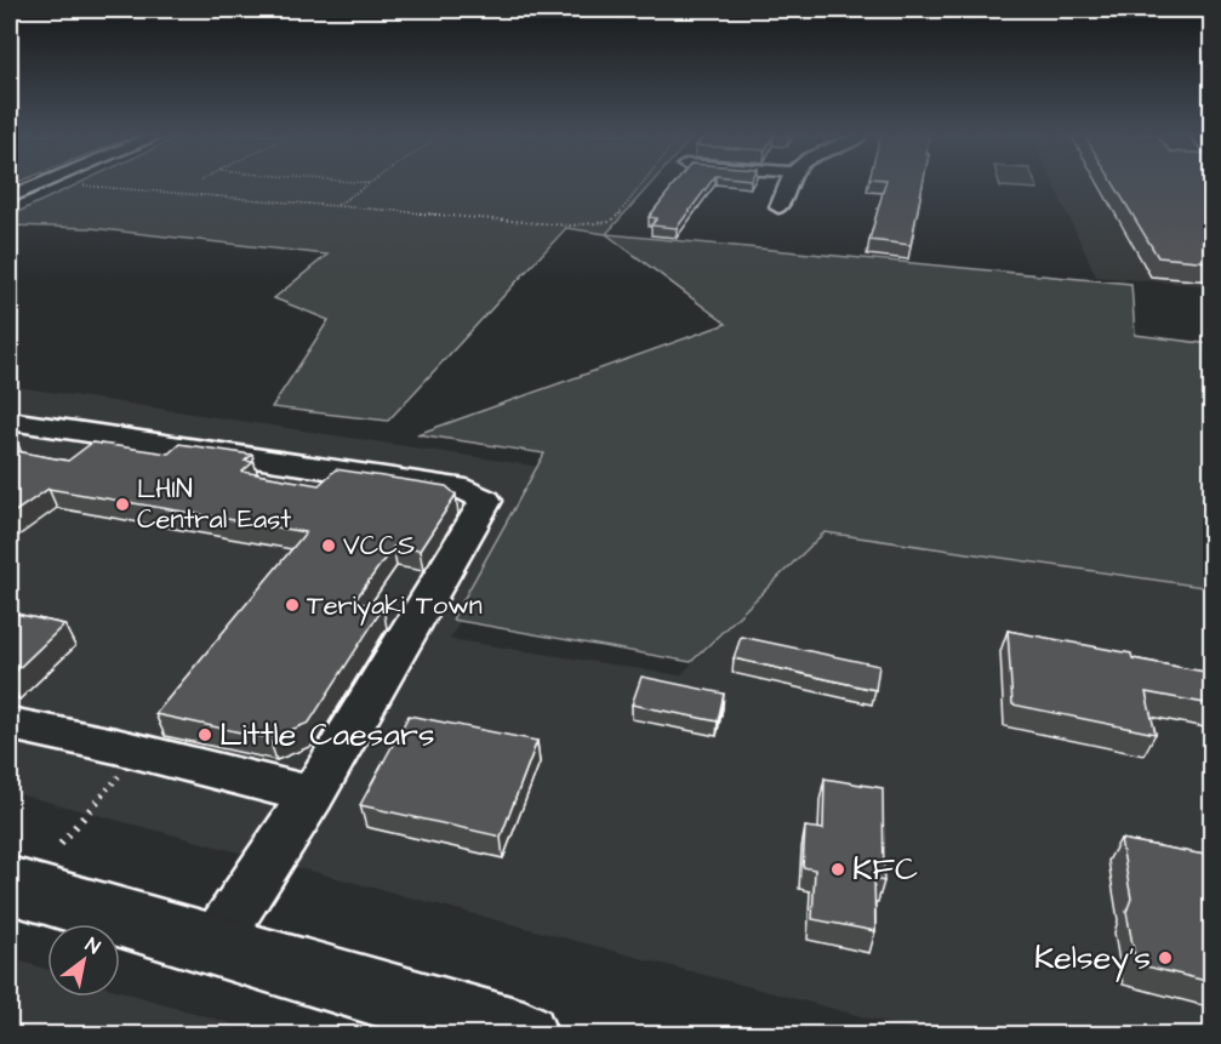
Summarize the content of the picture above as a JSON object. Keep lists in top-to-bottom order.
{
  "places": [
    "LHIN Central East",
    "VCCS",
    "Teriyaki Town",
    "Little Caesars",
    "KFC",
    "Kelsey's"
  ],
  "north": "top right"
}
